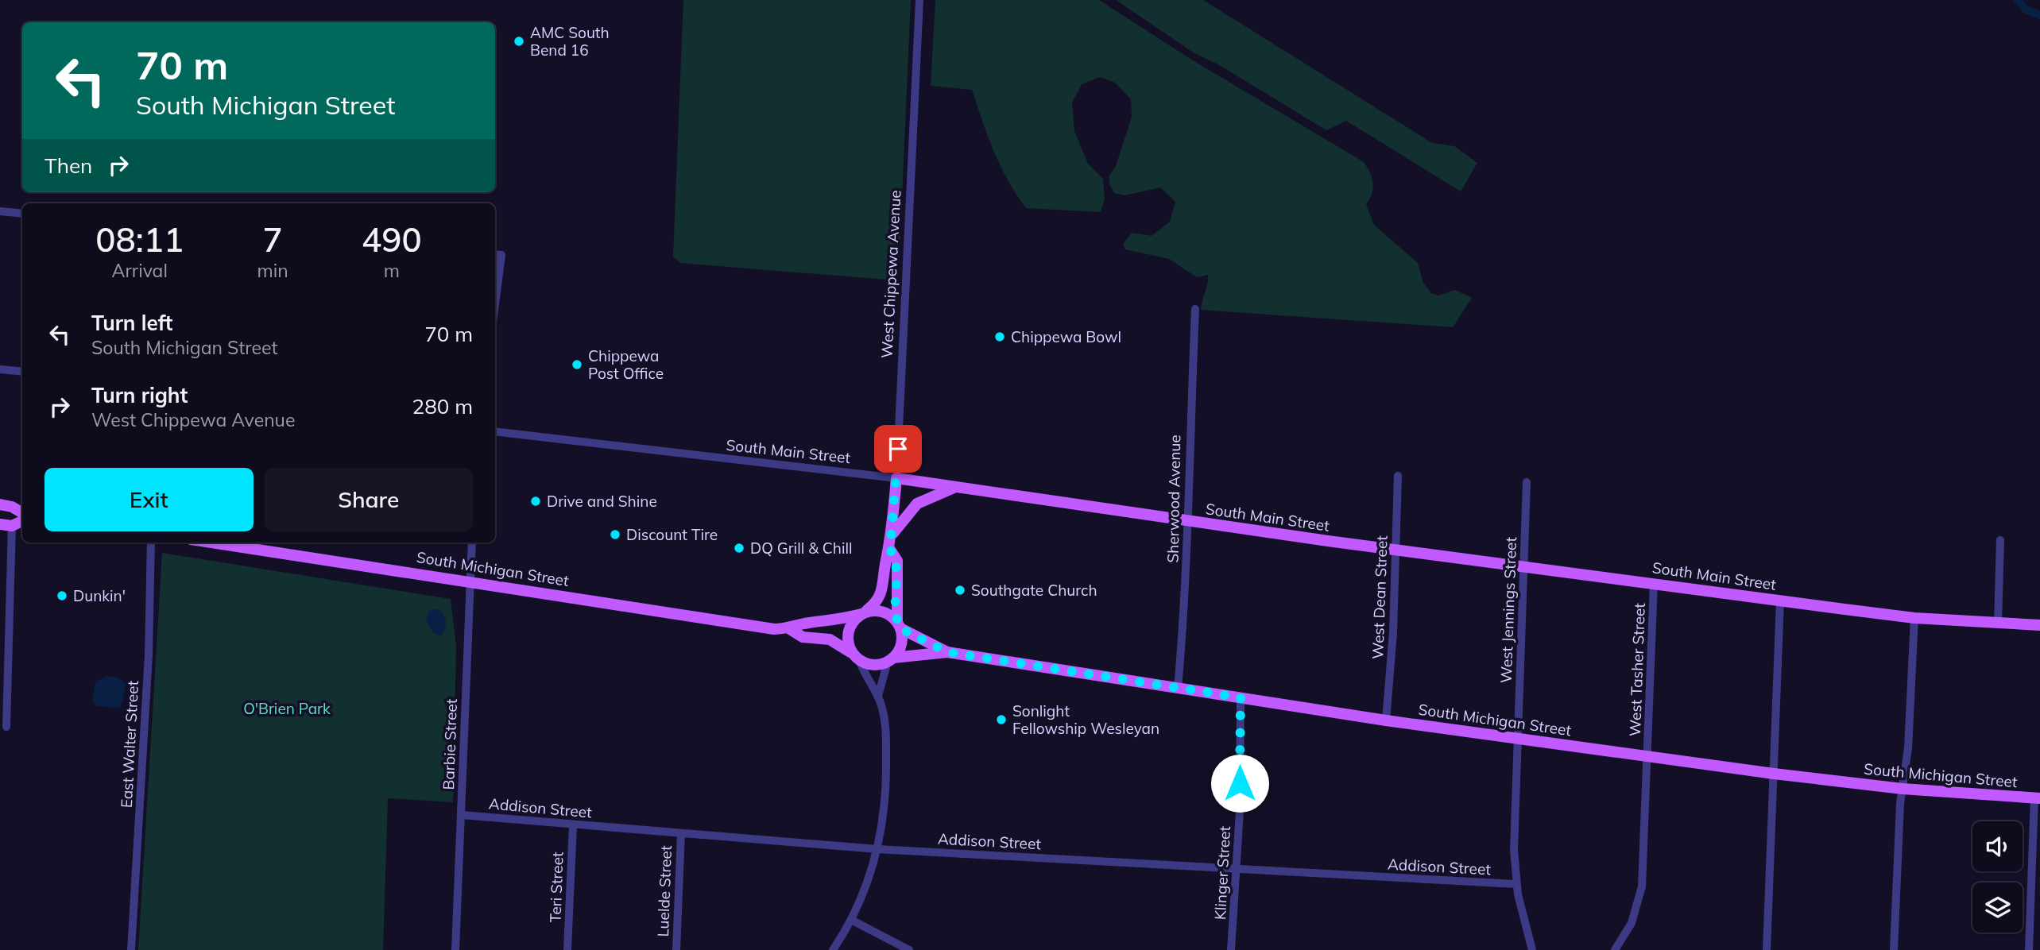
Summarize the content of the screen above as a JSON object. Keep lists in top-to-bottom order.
{
  "streets": {
    "main road": ["West Chippewa Avenue", "South Main Street", "South Michigan Street"],
    "street": [
      "Sherwood Avenue",
      "West Dean Street",
      "West Jennings Street",
      "West Tasher Street",
      "East Walter Street",
      "Barbie Street",
      "Addison Street",
      "Klinger Street",
      "Teri Street",
      "Luelde Street"
    ]
  },
  "crossings": [
    ["West Chippewa Avenue", "South Main Street"],
    ["West Chippewa Avenue", "South Michigan Street"],
    ["South Main Street", "Sherwood Avenue"],
    ["South Main Street", "West Dean Street"],
    ["South Main Street", "West Jennings Street"],
    ["South Main Street", "West Tasher Street"],
    ["Sherwood Avenue", "South Michigan Street"],
    ["South Michigan Street", "West Dean Street"],
    ["South Michigan Street", "West Jennings Street"],
    ["South Michigan Street", "West Tasher Street"],
    ["South Michigan Street", "Barbie Street"],
    ["South Michigan Street", "Klinger Street"],
    ["West Jennings Street", "Addison Street"],
    ["Barbie Street", "Addison Street"],
    ["Addison Street", "Klinger Street"],
    ["Addison Street", "Teri Street"],
    ["Addison Street", "Luelde Street"]
  ],
  "parks": ["O'Brien Park"],
  "places": [
    "AMC South Bend 16",
    "Chippewa Bowl",
    "Chippewa Post Office",
    "Drive and Shine",
    "Discount Tire",
    "DQ Grill & Chill",
    "Southgate Church",
    "Dunkin'",
    "Sonlight Fellowship Wesleyan"
  ],
  "page": {
    "turn": ["70 m", "South Michigan Street"],
    "then": "Then",
    "eta": [
      "08:11",
      "Arrival",
      "7",
      "min",
      "490",
      "m"
    ],
    "list": [
      {
        "name": "Turn left",
        "note": "South Michigan Street",
        "value": "70 m"
      },
      {
        "name": "Turn right",
        "note": "West Chippewa Avenue",
        "value": "280 m"
      }
    ],
    "buttons": ["Exit", "Share"]
  }
}
